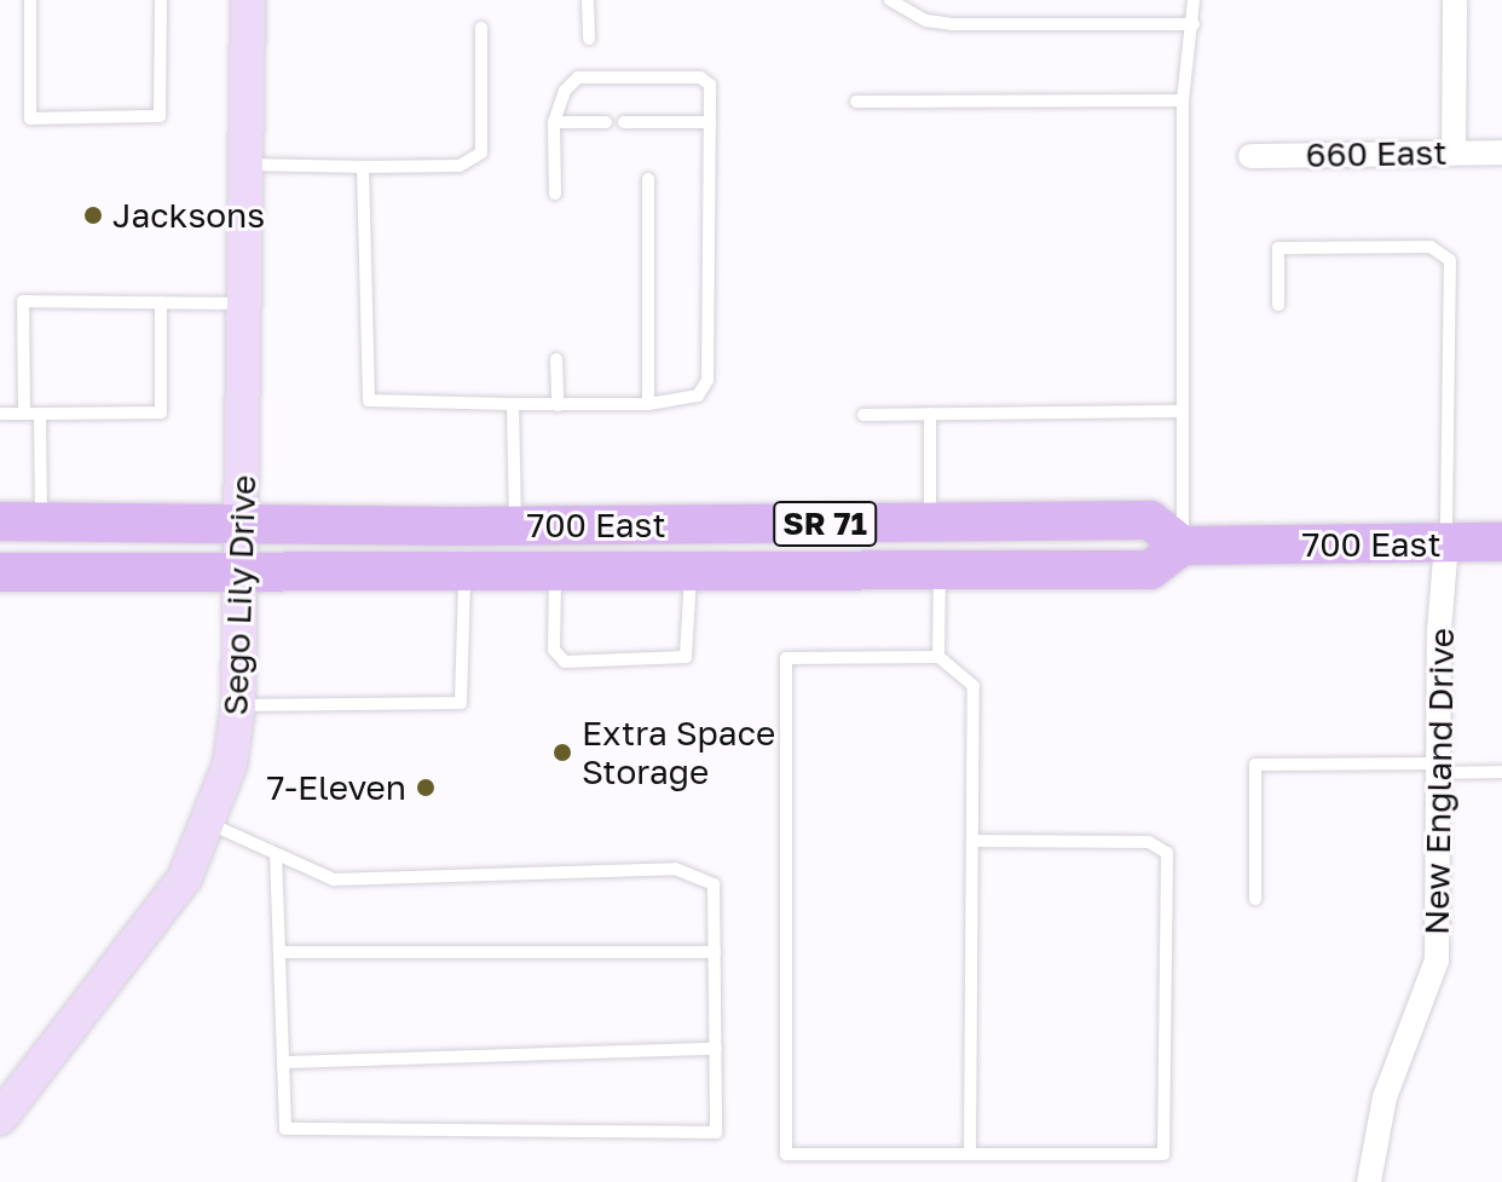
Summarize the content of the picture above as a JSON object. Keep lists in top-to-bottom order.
{
  "streets": {
    "main road": ["SR 71", "700 East", "Sego Lily Drive"],
    "street": ["660 East", "New England Drive"]
  },
  "crossings": [
    ["700 East", "Sego Lily Drive"],
    ["700 East", "New England Drive"]
  ],
  "places": ["Jacksons", "Extra Space Storage", "7-Eleven"]
}
